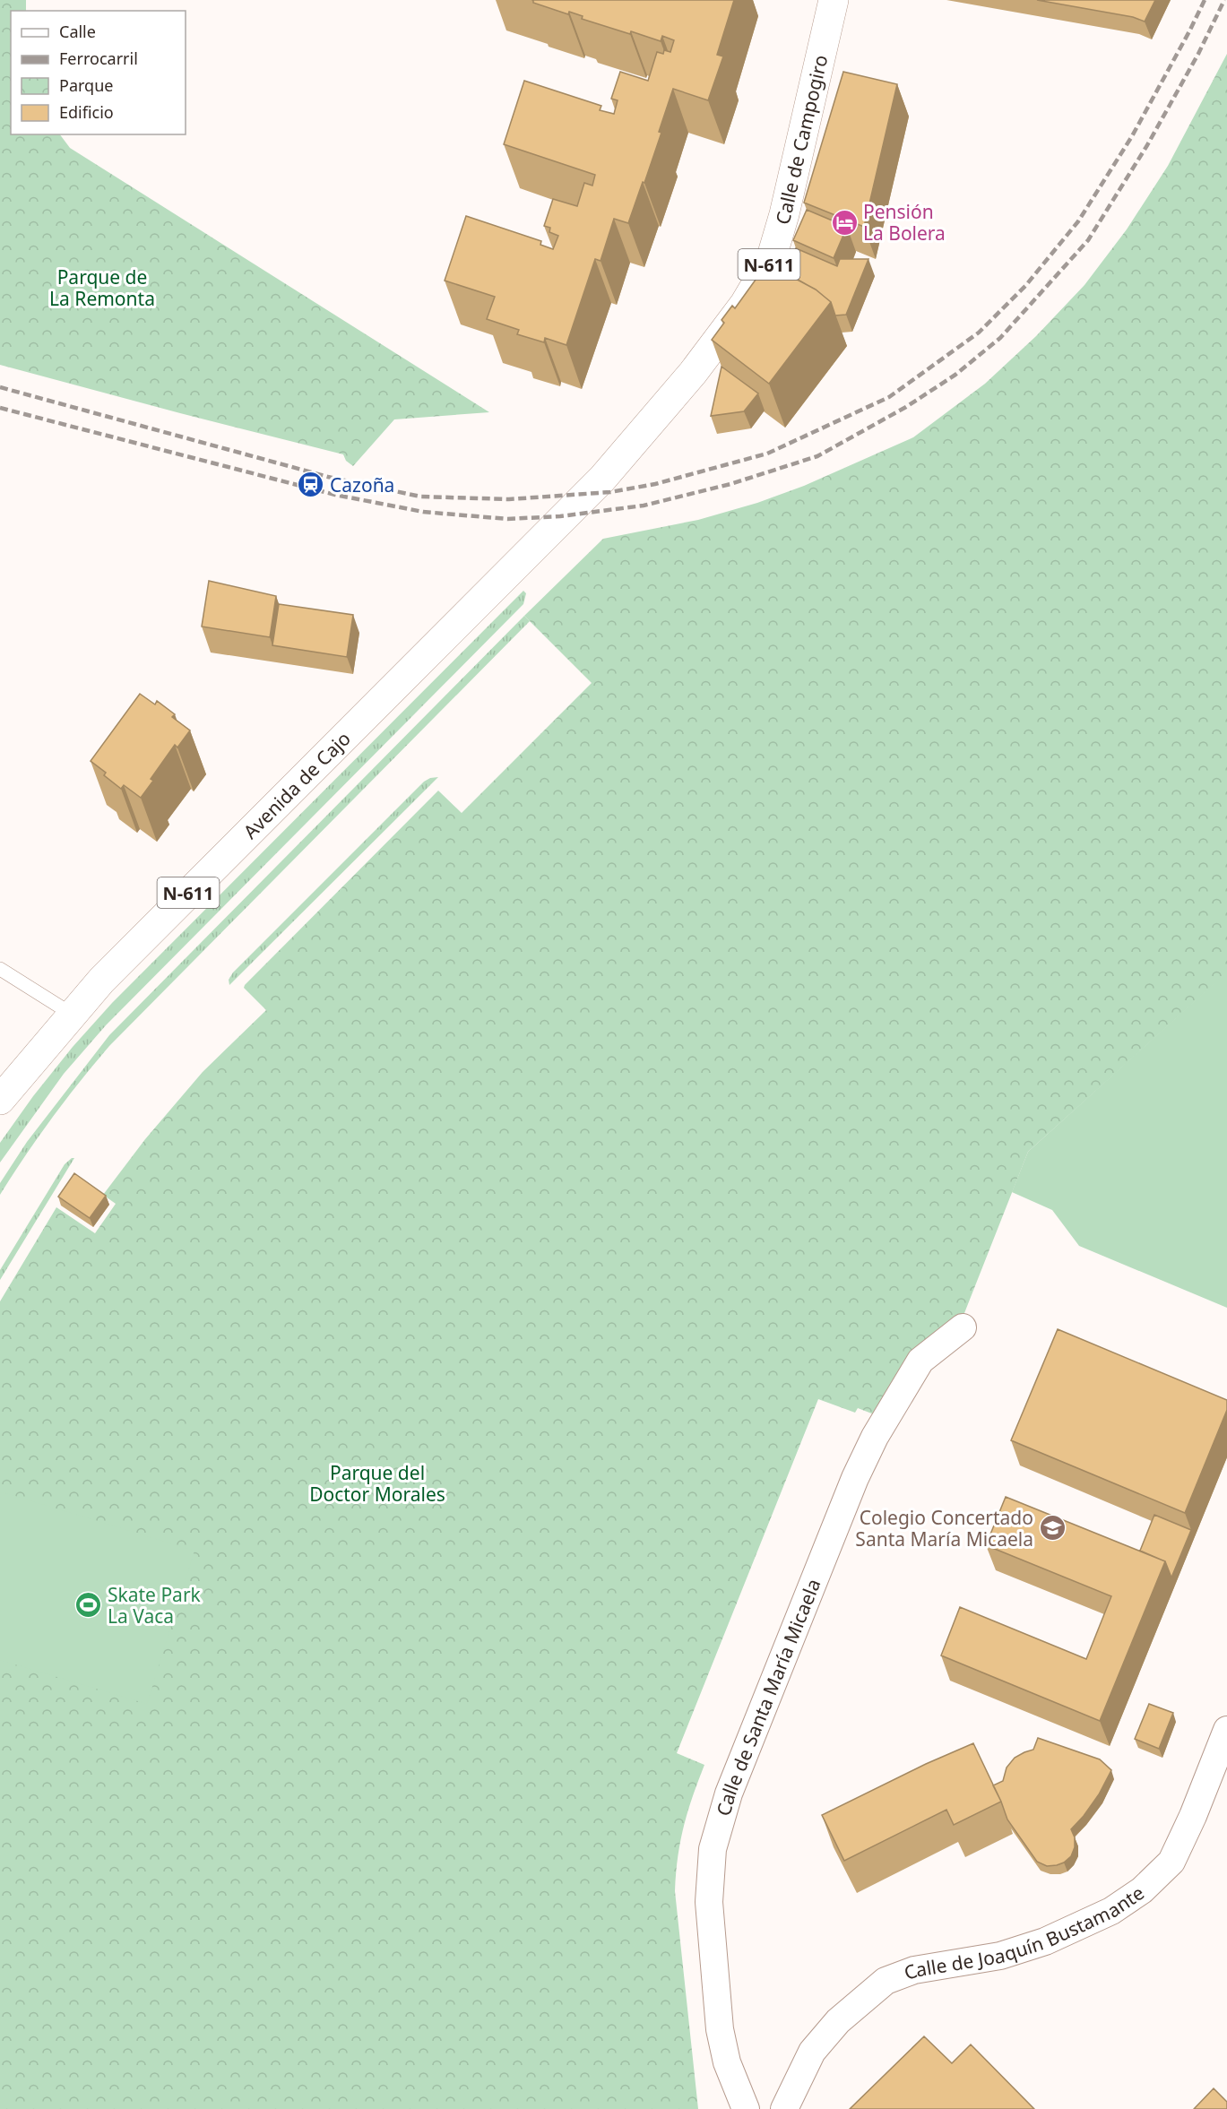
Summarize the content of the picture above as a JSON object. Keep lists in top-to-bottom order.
{
  "streets": {
    "highway": ["Calle de Campogiro", "N-611", "Avenida de Cajo"],
    "street": ["Calle de Santa María Micaela", "Calle de Joaquín Bustamante"]
  },
  "crossings": [
    ["Calle de Campogiro", "Avenida de Cajo"]
  ],
  "parks": ["Parque de La Remonta", "Parque del Doctor Morales"],
  "places": {
    "hotel": ["Pensión La Bolera"],
    "station": ["Cazoña"],
    "school or university": ["Colegio Concertado Santa María Micaela"],
    "sports": ["Skate Park La Vaca"]
  },
  "legend": [
    "Calle",
    "Ferrocarril",
    "Parque",
    "Edificio"
  ]
}
